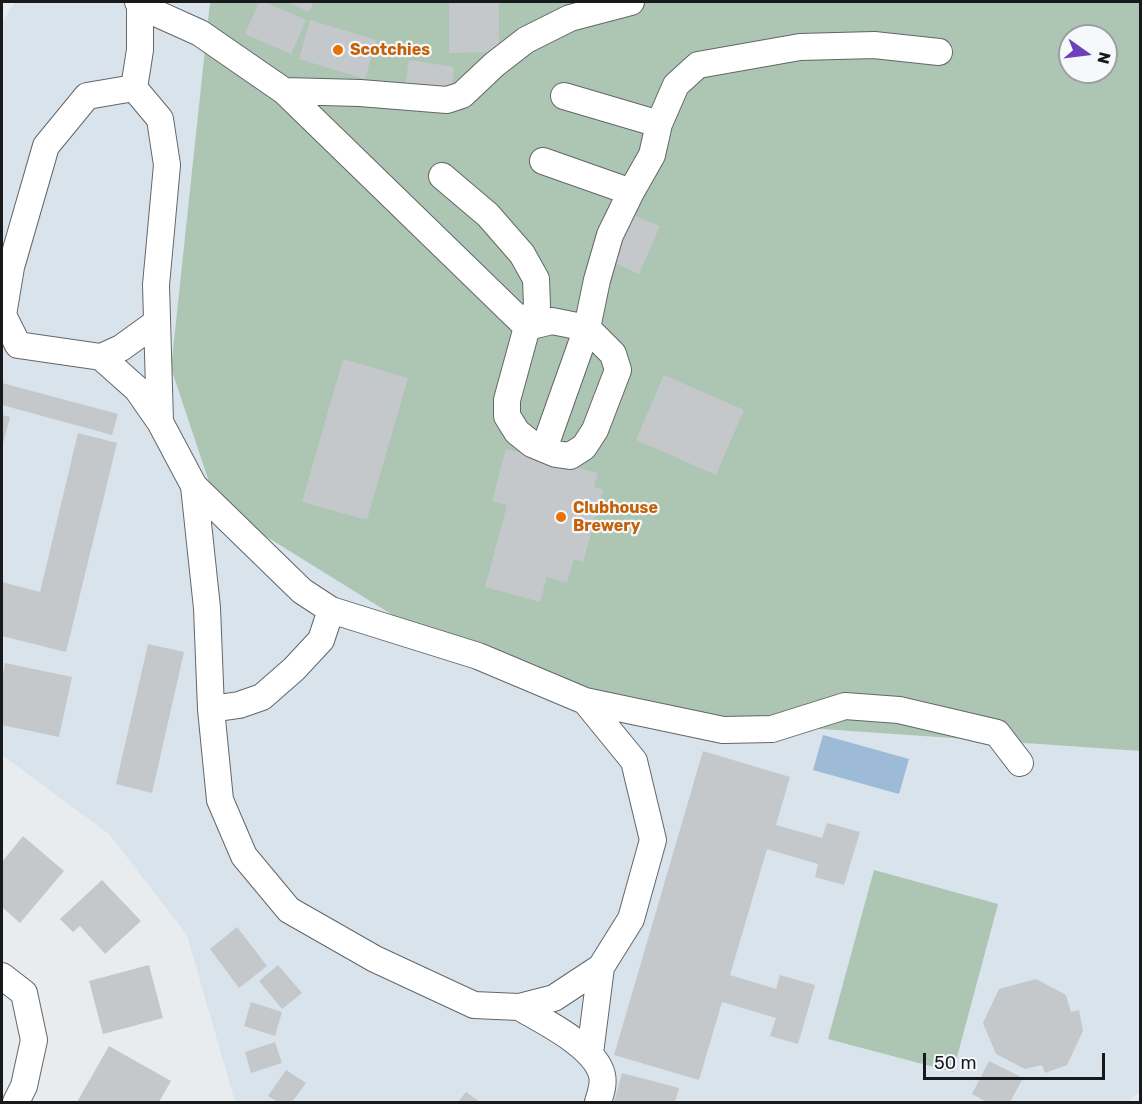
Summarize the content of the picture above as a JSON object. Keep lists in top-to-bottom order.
{
  "places": ["Scotchies", "Clubhouse Brewery"],
  "scale_bar": "50 m",
  "north": "right"
}
